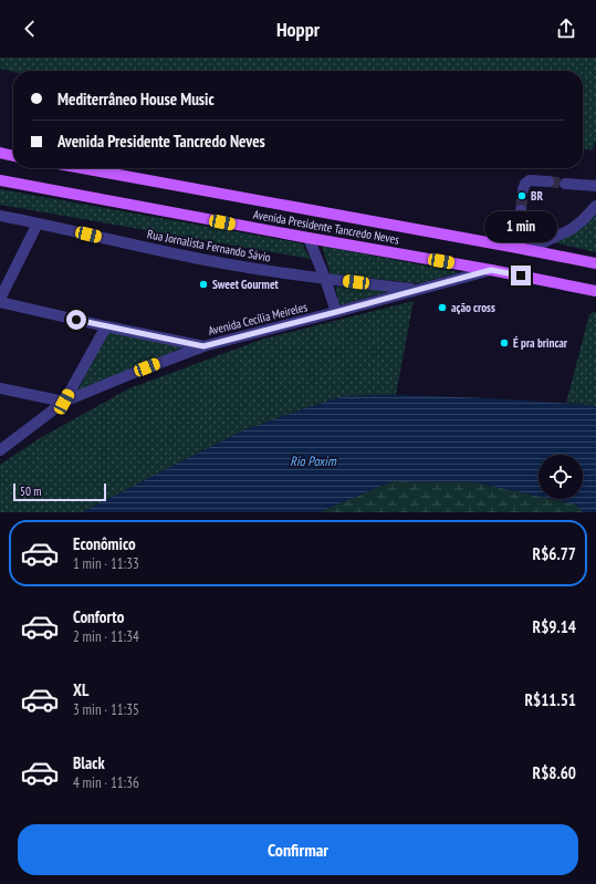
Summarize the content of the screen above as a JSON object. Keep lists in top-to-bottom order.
{
  "streets": {
    "main road": ["Avenida Presidente Tancredo Neves"],
    "street": ["Rua Jornalista Fernando Sávio", "Avenida Cecília Meireles"]
  },
  "crossings": [
    ["Avenida Presidente Tancredo Neves", "Avenida Cecília Meireles"],
    ["Rua Jornalista Fernando Sávio", "Avenida Cecília Meireles"]
  ],
  "water": ["Rio Poxim"],
  "places": [
    "BR",
    "Sweet Gourmet",
    "ação cross",
    "É pra brincar"
  ],
  "scale_bar": "50 m",
  "page": {
    "header": "Hoppr",
    "banner": ["Mediterrâneo House Music", "Avenida Presidente Tancredo Neves"],
    "bubble": "1 min",
    "scale": "50 m",
    "list": [
      {
        "name": "Econômico",
        "note": "1 min · 11:33",
        "value": "R$6.77"
      },
      {
        "name": "Conforto",
        "note": "2 min · 11:34",
        "value": "R$9.14"
      },
      {
        "name": "XL",
        "note": "3 min · 11:35",
        "value": "R$11.51"
      },
      {
        "name": "Black",
        "note": "4 min · 11:36",
        "value": "R$8.60"
      }
    ],
    "buttons": "Confirmar"
  }
}
